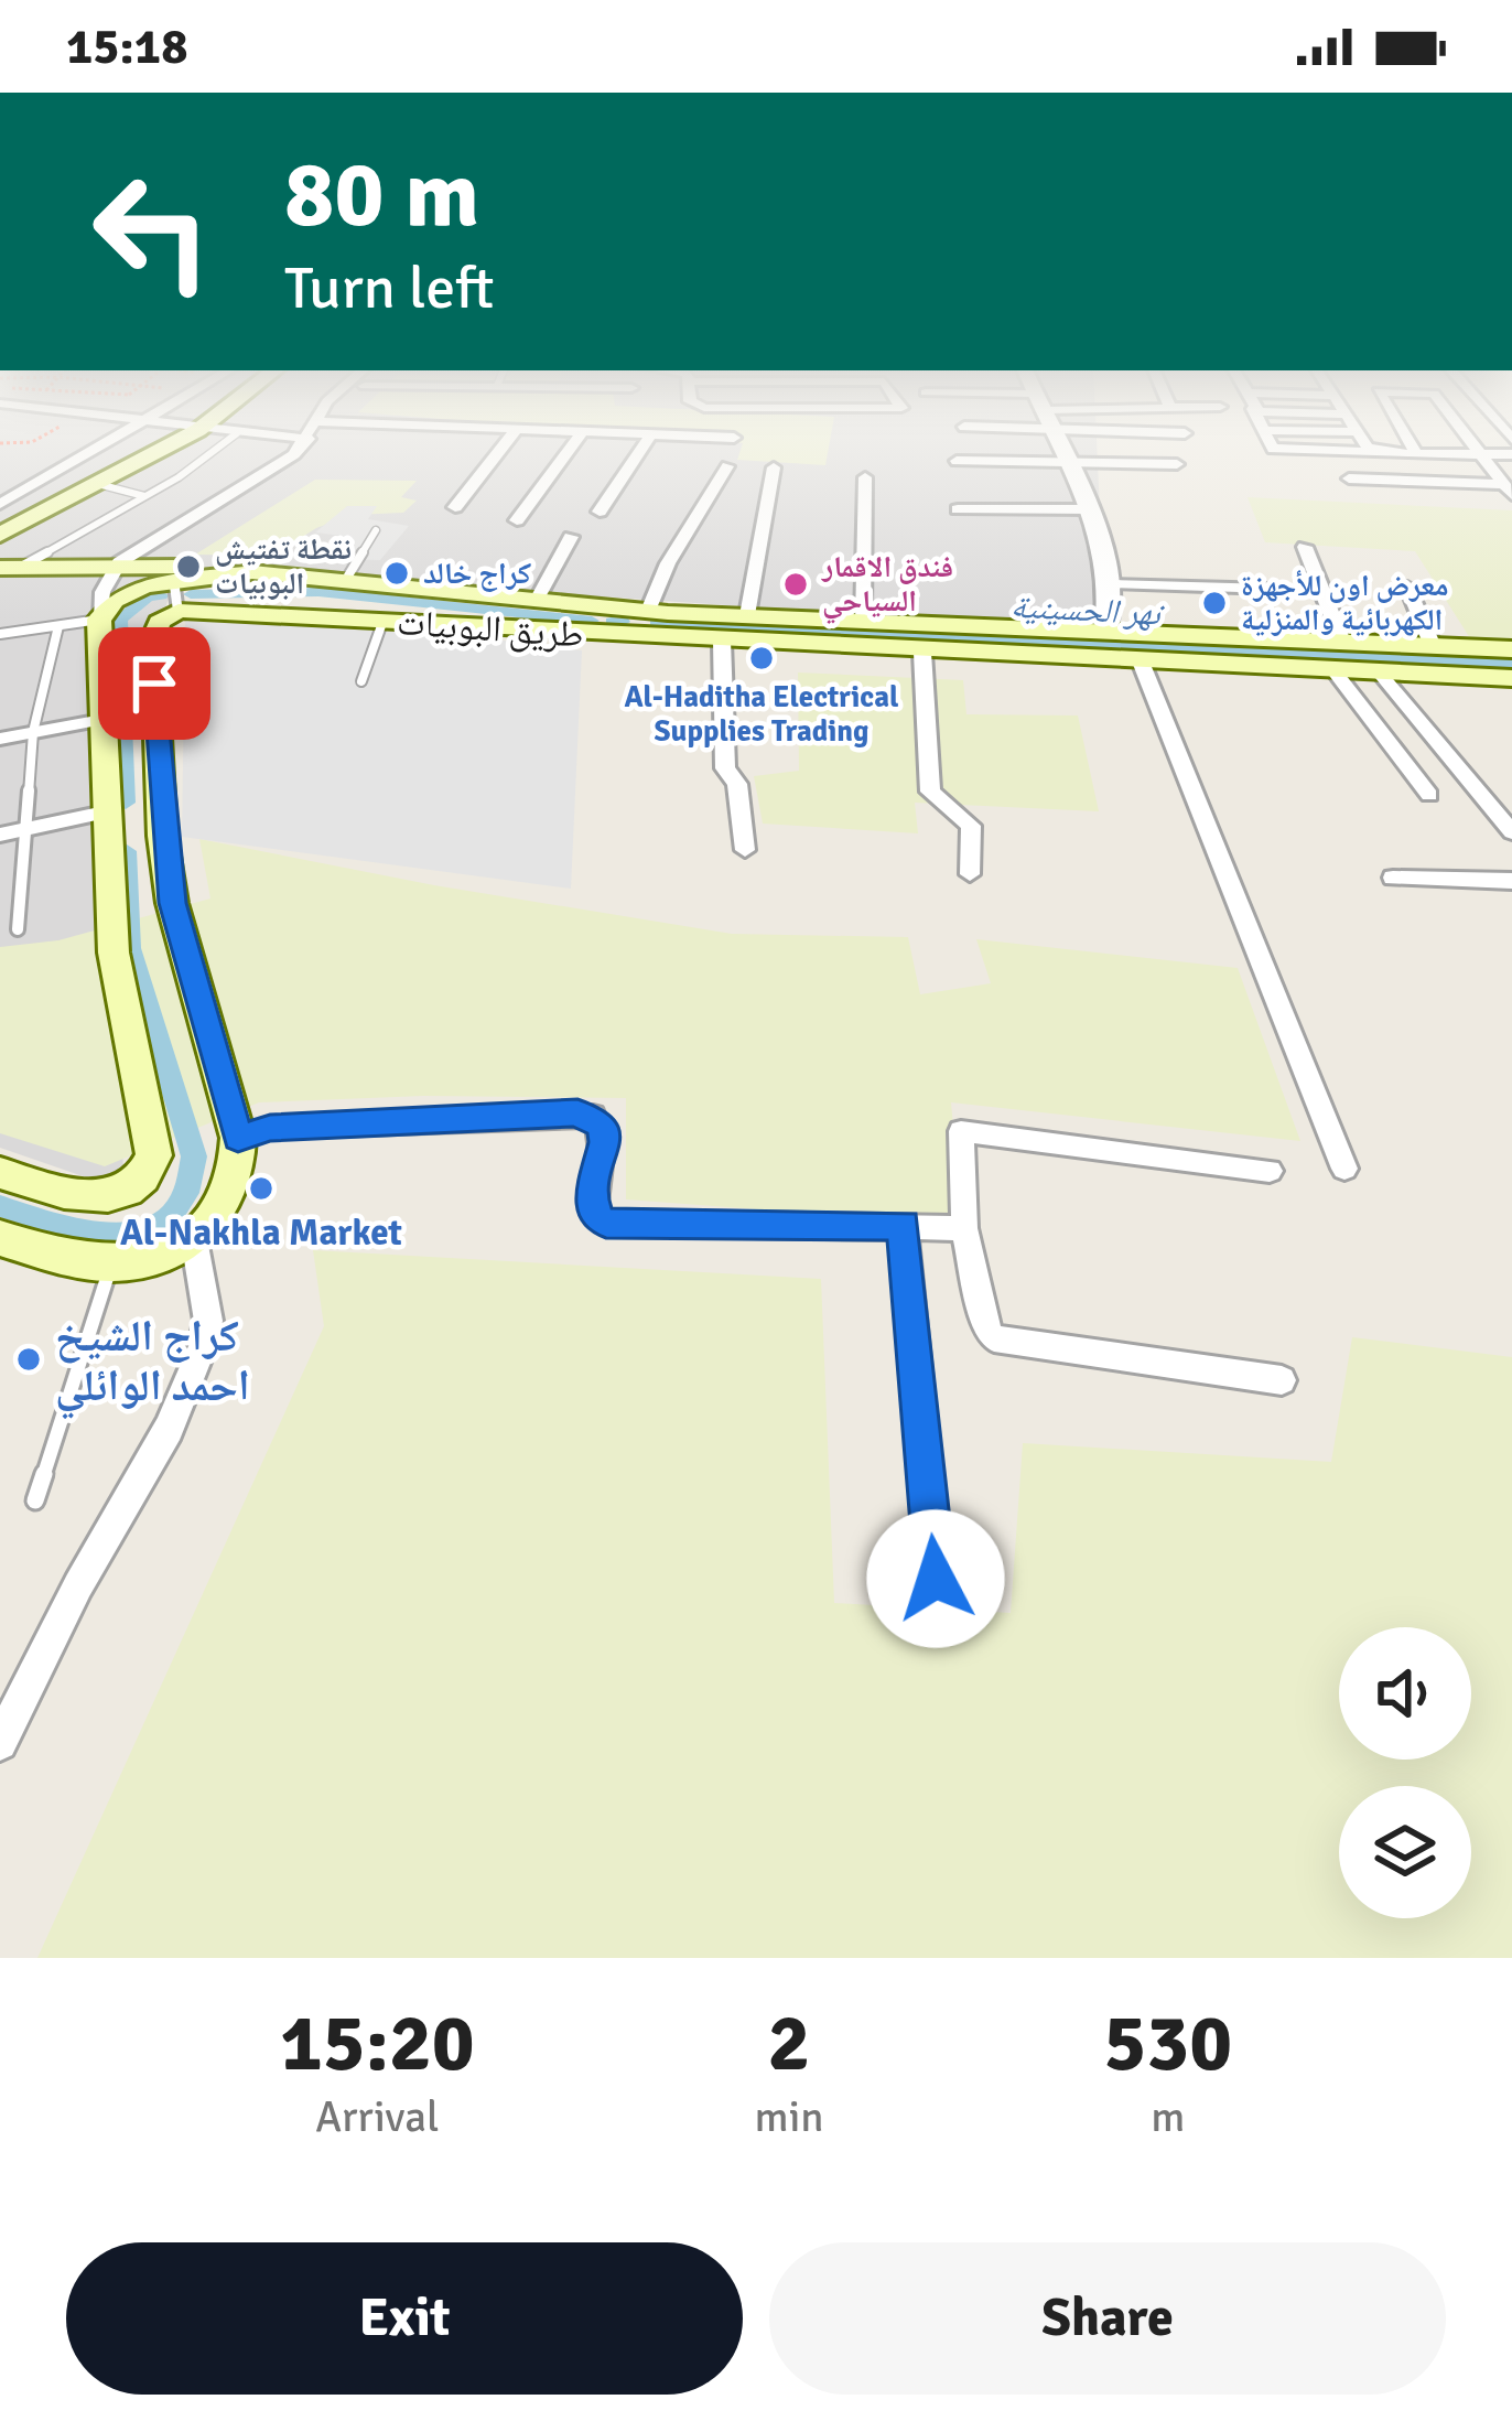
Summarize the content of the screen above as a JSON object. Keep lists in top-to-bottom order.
{
  "streets": {
    "main road": ["طريق البوبيات"]
  },
  "water": ["نهر الحسينية"],
  "places": [
    "نقطة تفتيش البوبيات",
    "كراج خالد",
    "فندق الاقمار السياحي",
    "معرض اون للأجهزة الكهربائية والمنزلية",
    "Al-Haditha Electrical Supplies Trading",
    "Al-Nakhla Market",
    "كراج الشيخ احمد الوائلي"
  ],
  "page": {
    "status": "15:18",
    "turn": ["80 m", "Turn left"],
    "eta": [
      "15:20",
      "Arrival",
      "2",
      "min",
      "530",
      "m"
    ],
    "buttons": ["Exit", "Share"]
  }
}
